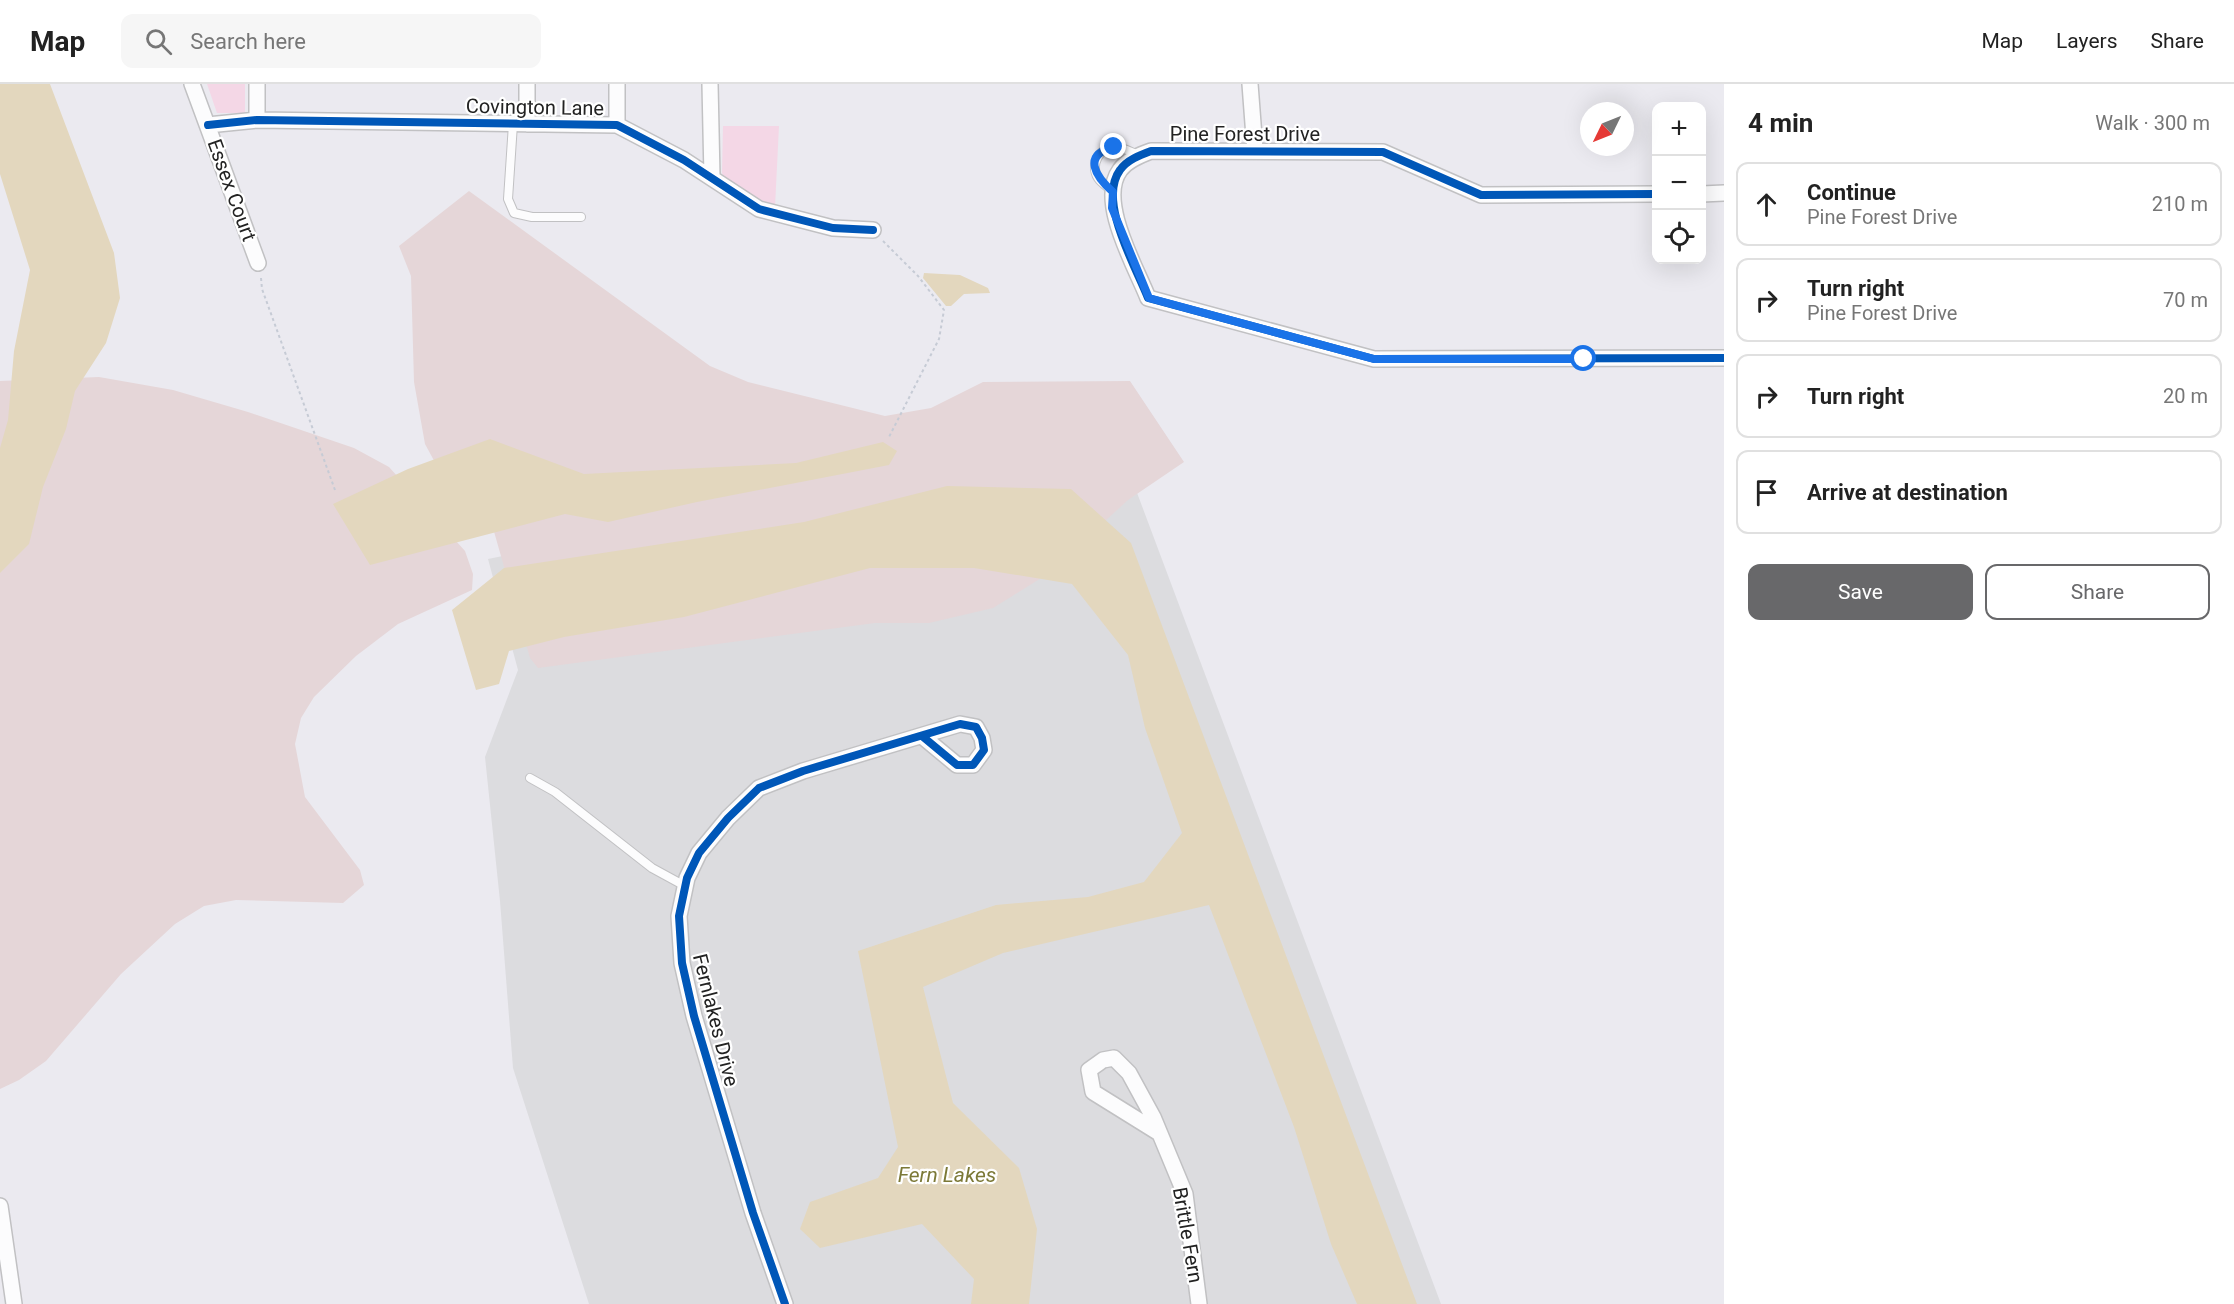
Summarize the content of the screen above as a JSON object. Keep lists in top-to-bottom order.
{
  "streets": {
    "street": [
      "Covington Lane",
      "Pine Forest Drive",
      "Essex Court",
      "Fernlakes Drive",
      "Brittle Fern"
    ]
  },
  "crossings": [
    ["Covington Lane", "Essex Court"]
  ],
  "water": ["Fern Lakes"],
  "north": "bottom left",
  "page": {
    "header": "Map",
    "search": "Search here",
    "nav": ["Map", "Layers", "Share"],
    "heading": ["4 min", "Walk · 300 m"],
    "map_buttons": ["+", "−"],
    "list": [
      ["Continue", "Pine Forest Drive", "210 m"],
      ["Turn right", "Pine Forest Drive", "70 m"],
      ["Turn right", "20 m"],
      "Arrive at destination"
    ],
    "buttons": ["Save", "Share"]
  }
}
